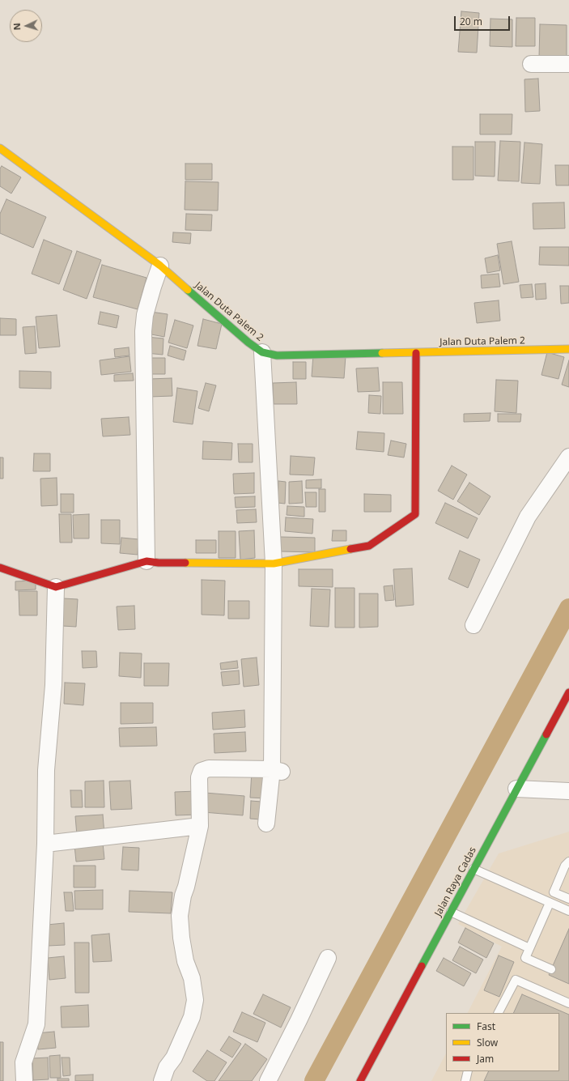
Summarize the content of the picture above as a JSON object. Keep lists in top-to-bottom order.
{
  "streets": {
    "street": ["Jalan Duta Palem 2", "Jalan Raya Cadas"]
  },
  "legend": ["Fast", "Slow", "Jam"],
  "scale_bar": "20 m",
  "north": "left"
}
